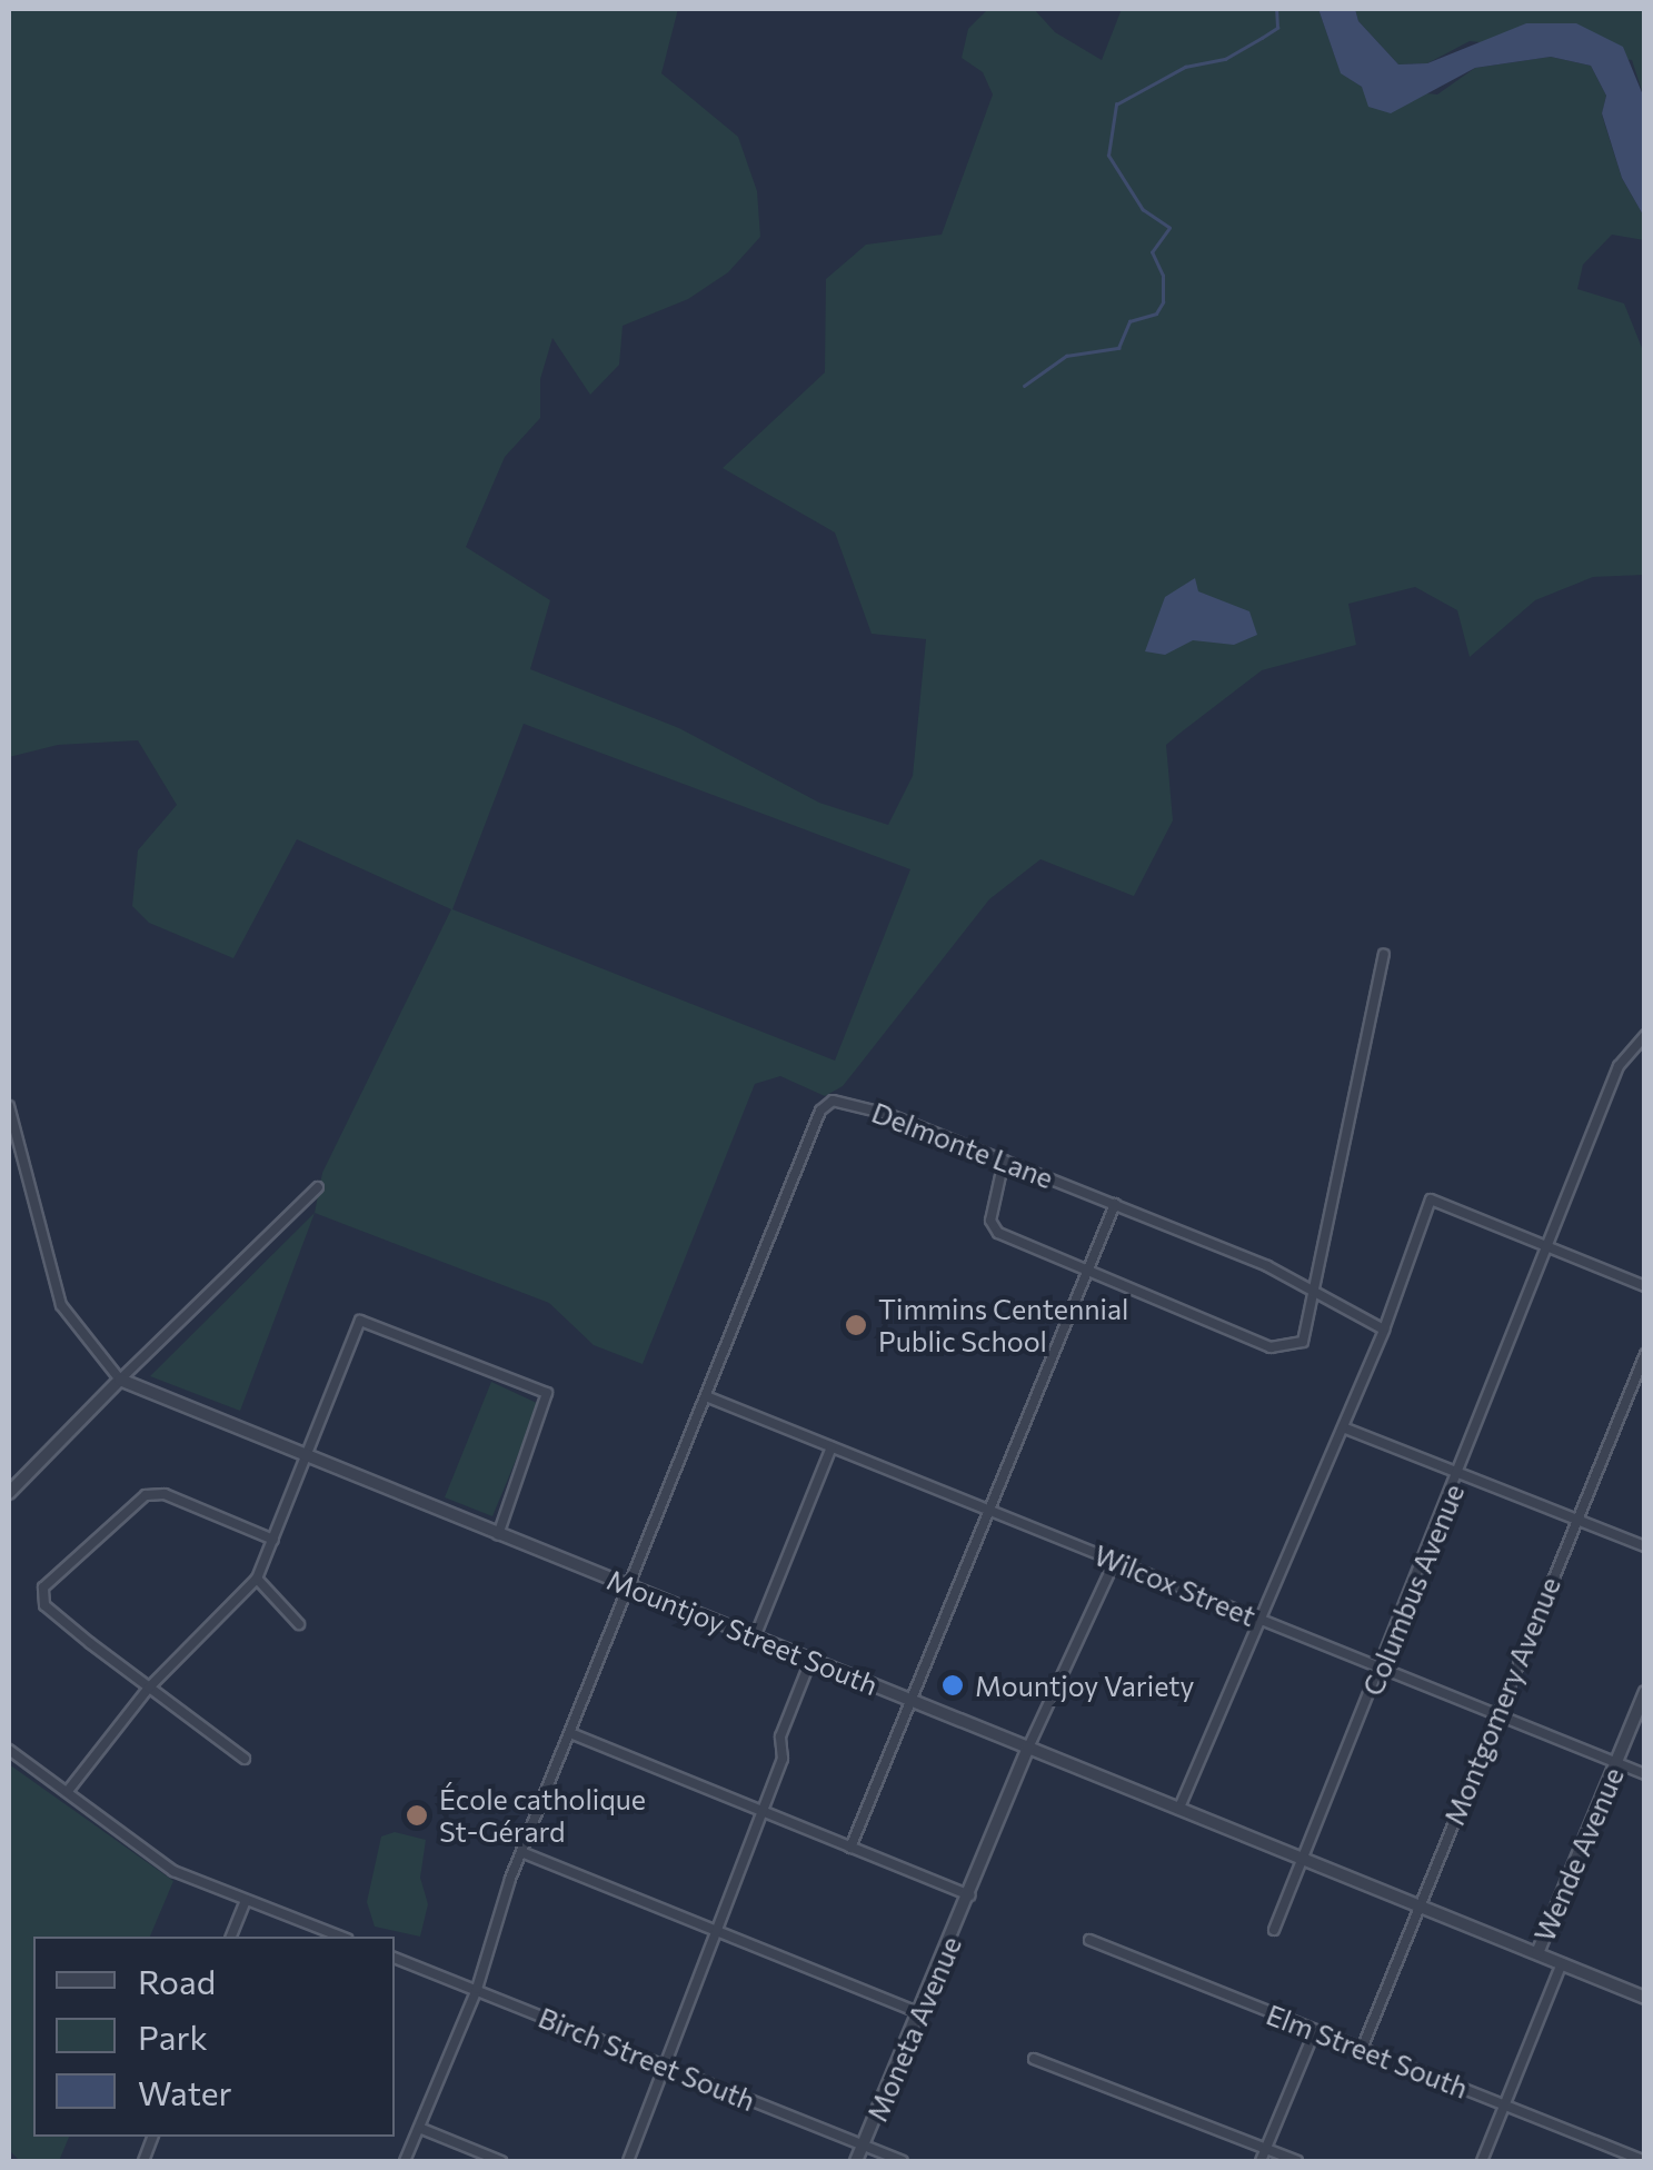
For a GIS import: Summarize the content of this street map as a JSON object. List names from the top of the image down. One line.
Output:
{"streets":{"street":["Delmonte Lane","Wilcox Street","Columbus Avenue","Mountjoy Street South","Montgomery Avenue","Wende Avenue","Moneta Avenue","Elm Street South","Birch Street South"]},"crossings":[["Delmonte Lane","Wilcox Street"],["Wilcox Street","Columbus Avenue"],["Wilcox Street","Montgomery Avenue"],["Wilcox Street","Wende Avenue"],["Columbus Avenue","Mountjoy Street South"],["Mountjoy Street South","Montgomery Avenue"],["Mountjoy Street South","Wende Avenue"],["Mountjoy Street South","Moneta Avenue"],["Montgomery Avenue","Elm Street South"],["Moneta Avenue","Birch Street South"]],"places":["Timmins Centennial Public School","Mountjoy Variety","École catholique St-Gérard"],"legend":["Road","Park","Water"]}
